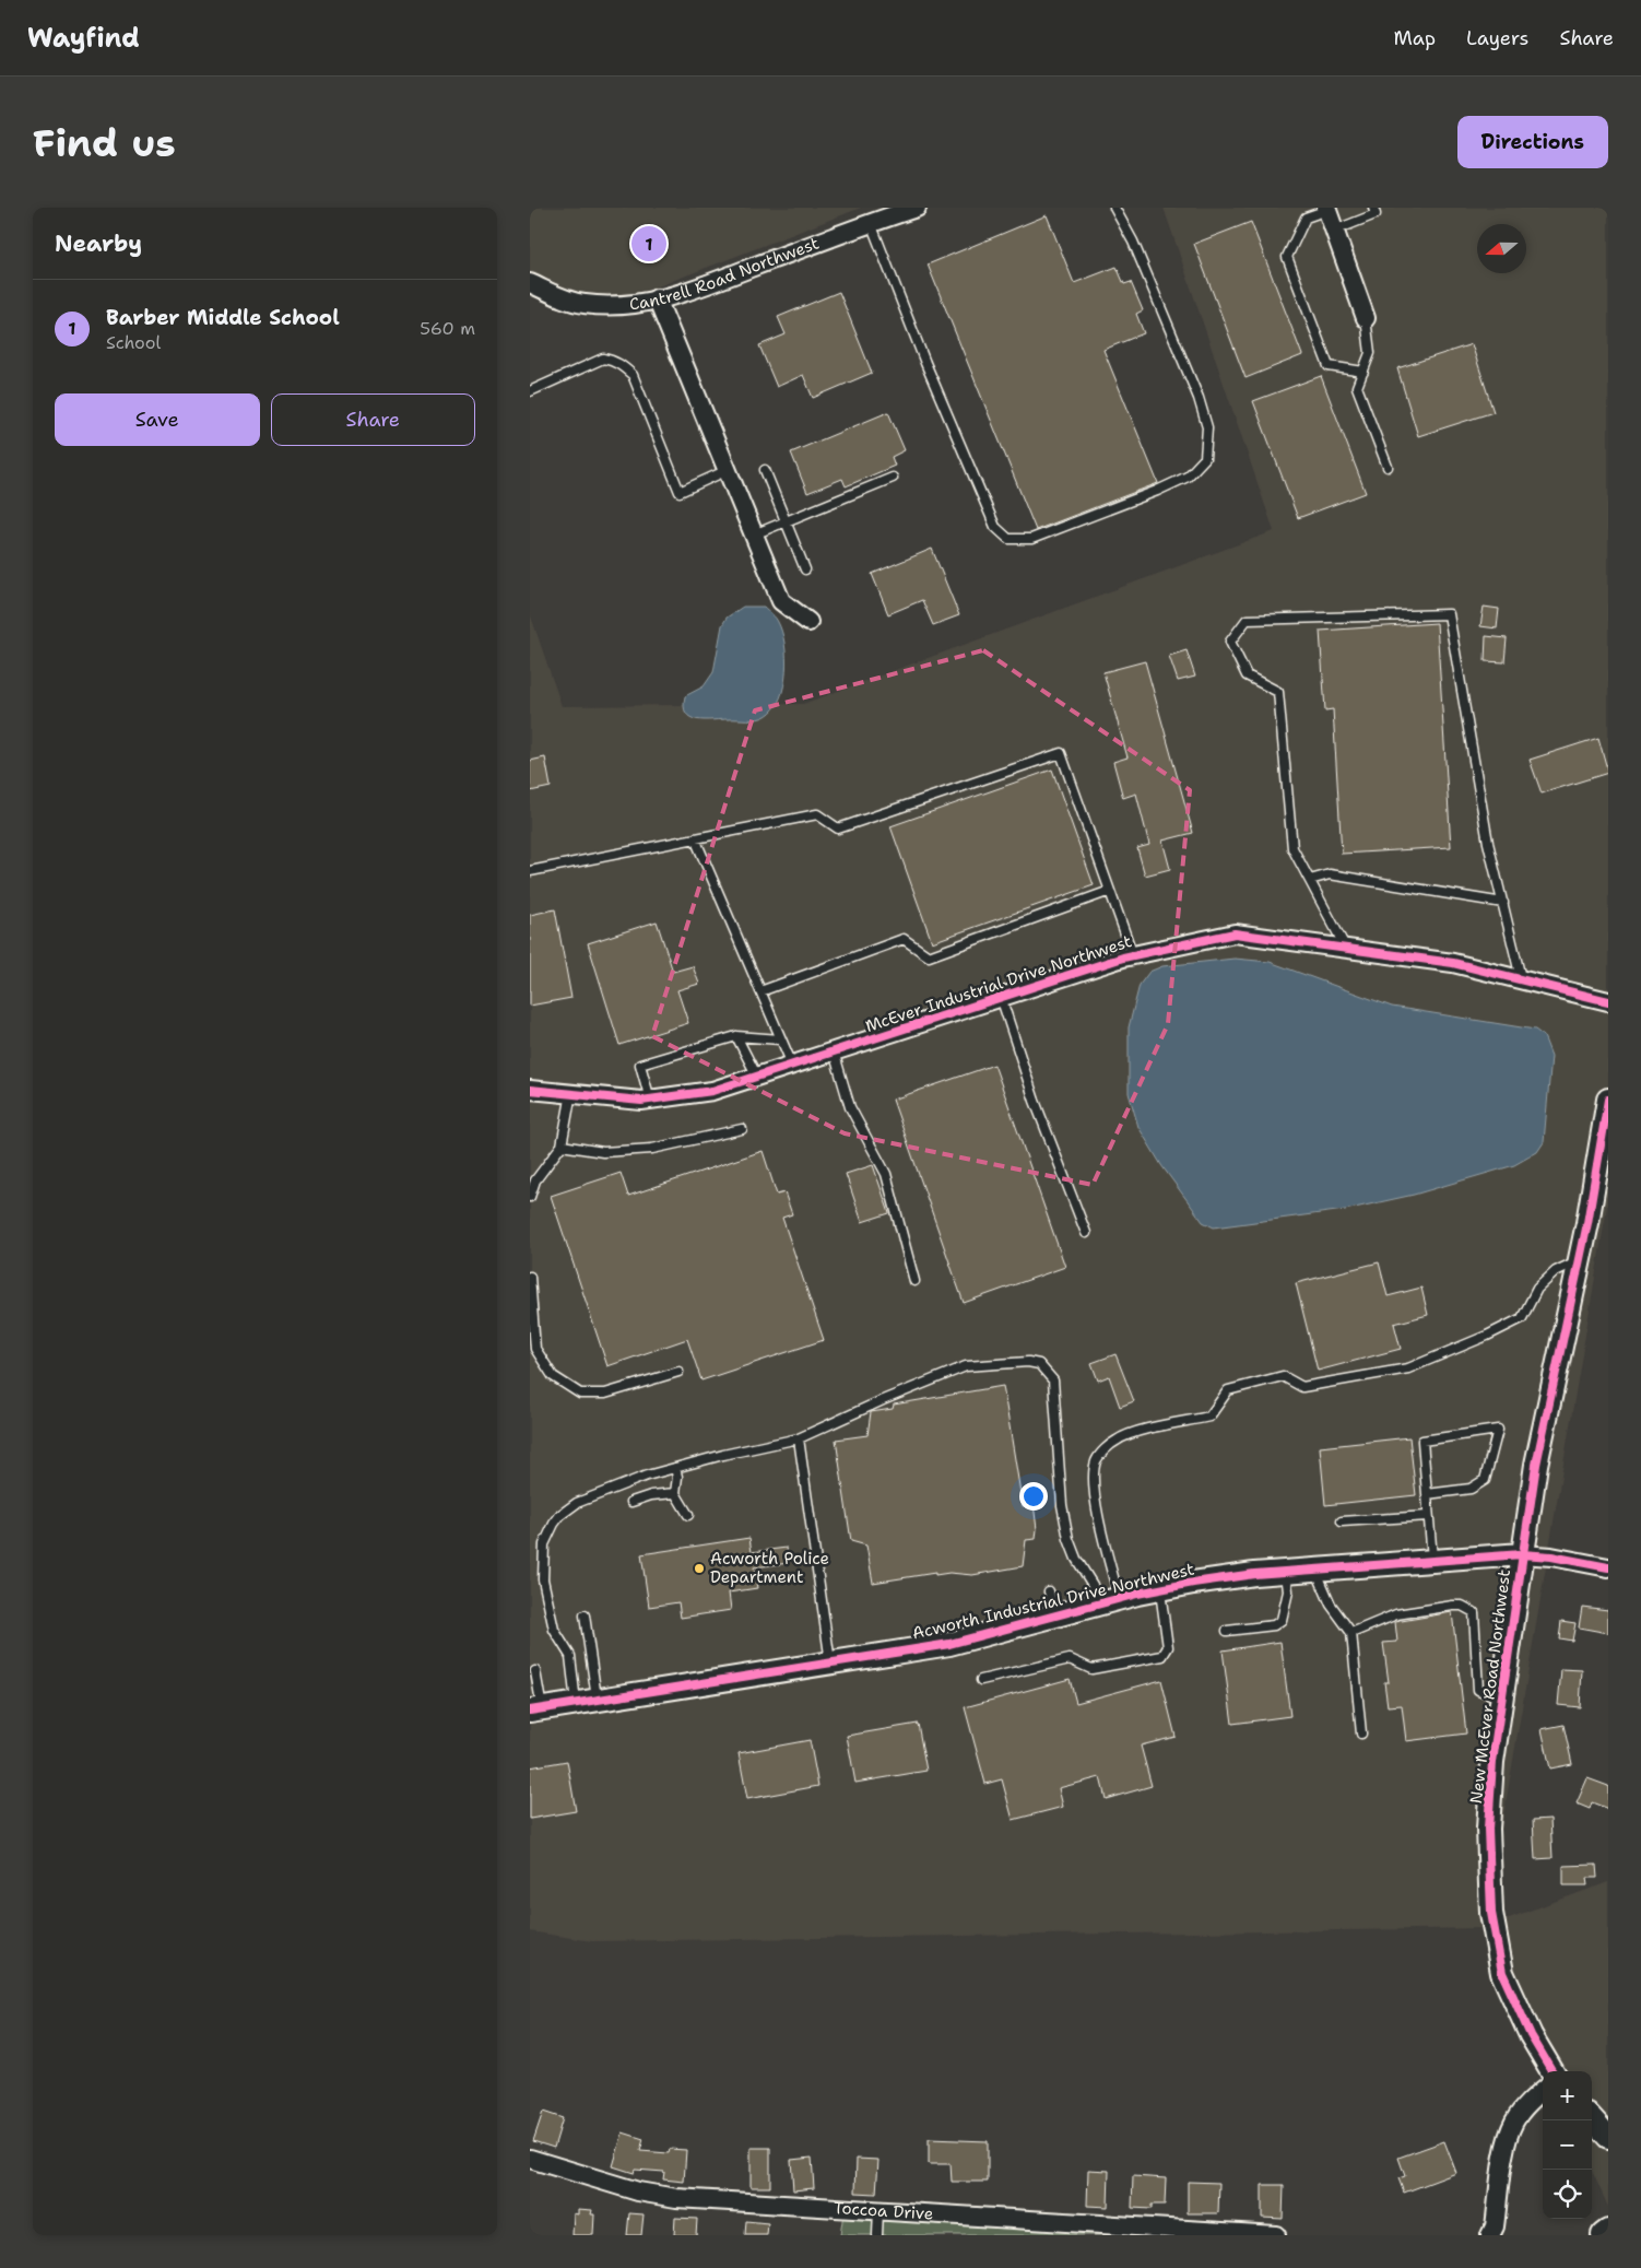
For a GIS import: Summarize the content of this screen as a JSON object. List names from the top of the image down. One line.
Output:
{"streets":{"street":["Cantrell Road Northwest","McEver Industrial Drive Northwest","Acworth Industrial Drive Northwest","New McEver Road Northwest","Toccoa Drive"]},"crossings":[["Acworth Industrial Drive Northwest","New McEver Road Northwest"]],"places":["Acworth Police Department"],"north":"left","page":{"header":"Wayfind","nav":["Map","Layers","Share"],"buttons":["Directions",["Save","Share"]],"title":"Find us","heading":"Nearby","pins":"1","list":[{"mark":"1","name":"Barber Middle School","note":"School","value":"560 m"}],"map_buttons":["+","−"]}}
